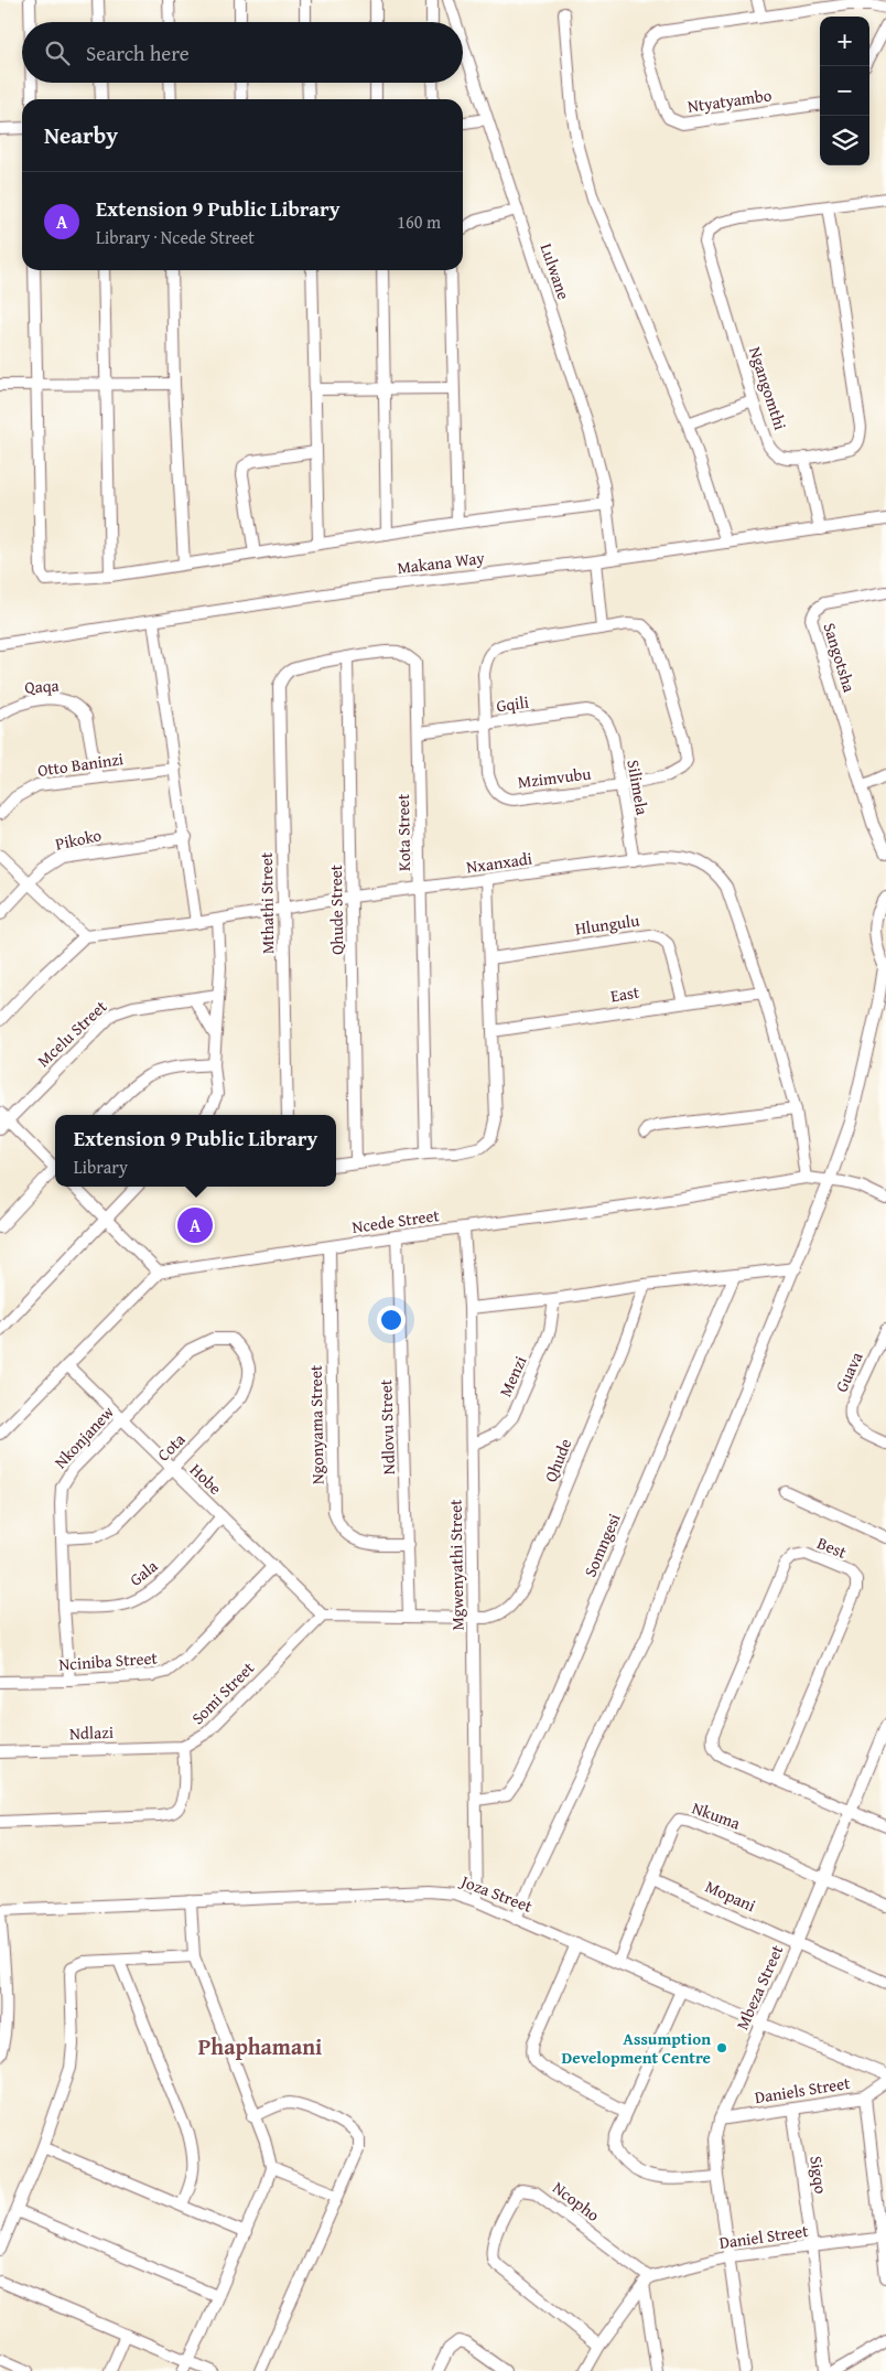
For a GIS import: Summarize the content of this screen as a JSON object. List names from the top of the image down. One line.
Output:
{"streets":{"street":["Ntyatyambo","Lulwane","Ngangomthi","Makana Way","Sangotsha","Qaqa","Gqili","Otto Baninzi","Mzimvubu","Silimela","Kota Street","Pikoko","Nxanxadi","Mthathi Street","Qhude Street","Hlungulu","East","Mcelu Street","Ncede Street","Guava","Menzi","Ngonyama Street","Ndlovu Street","Nkonjanew","Cota","Qhude","Hobe","Somngesi","Best","Mgwenyathi Street","Gala","Nciniba Street","Somi Street","Ndlazi","Nkuma","Joza Street","Mopani","Mbeza Street","Daniels Street","Sigqo","Ncopho","Daniel Street"]},"crossings":[["Lulwane","Makana Way"],["Qaqa","Otto Baninzi"],["Gqili","Mzimvubu"],["Gqili","Silimela"],["Gqili","Kota Street"],["Mzimvubu","Silimela"],["Silimela","Nxanxadi"],["Kota Street","Nxanxadi"],["Kota Street","Mthathi Street"],["Kota Street","Qhude Street"],["Nxanxadi","Mthathi Street"],["Nxanxadi","Qhude Street"],["Nxanxadi","East"],["Nxanxadi","Ncede Street"],["Hlungulu","East"],["Ncede Street","Ngonyama Street"],["Ncede Street","Ndlovu Street"],["Ncede Street","Mgwenyathi Street"],["Menzi","Mgwenyathi Street"],["Ngonyama Street","Ndlovu Street"],["Nkonjanew","Cota"],["Nkonjanew","Hobe"],["Nkonjanew","Gala"],["Nkonjanew","Nciniba Street"],["Cota","Hobe"],["Qhude","Mgwenyathi Street"],["Hobe","Gala"],["Hobe","Nciniba Street"],["Hobe","Somi Street"],["Somngesi","Mgwenyathi Street"],["Best","Mbeza Street"],["Mgwenyathi Street","Joza Street"],["Somi Street","Ndlazi"],["Nkuma","Joza Street"],["Nkuma","Mopani"],["Nkuma","Mbeza Street"],["Joza Street","Mbeza Street"],["Mopani","Mbeza Street"],["Mbeza Street","Daniels Street"],["Mbeza Street","Daniel Street"],["Daniels Street","Sigqo"],["Sigqo","Daniel Street"],["Ncopho","Daniel Street"]],"districts":["Phaphamani"],"places":["Assumption Development Centre"],"page":{"map_buttons":["+","−"],"search":"Search here","heading":"Nearby","list":[{"mark":"A","name":"Extension 9 Public Library","note":"Library · Ncede Street","value":"160 m"}],"popup":["Extension 9 Public Library","Library"],"pins":"A"}}
